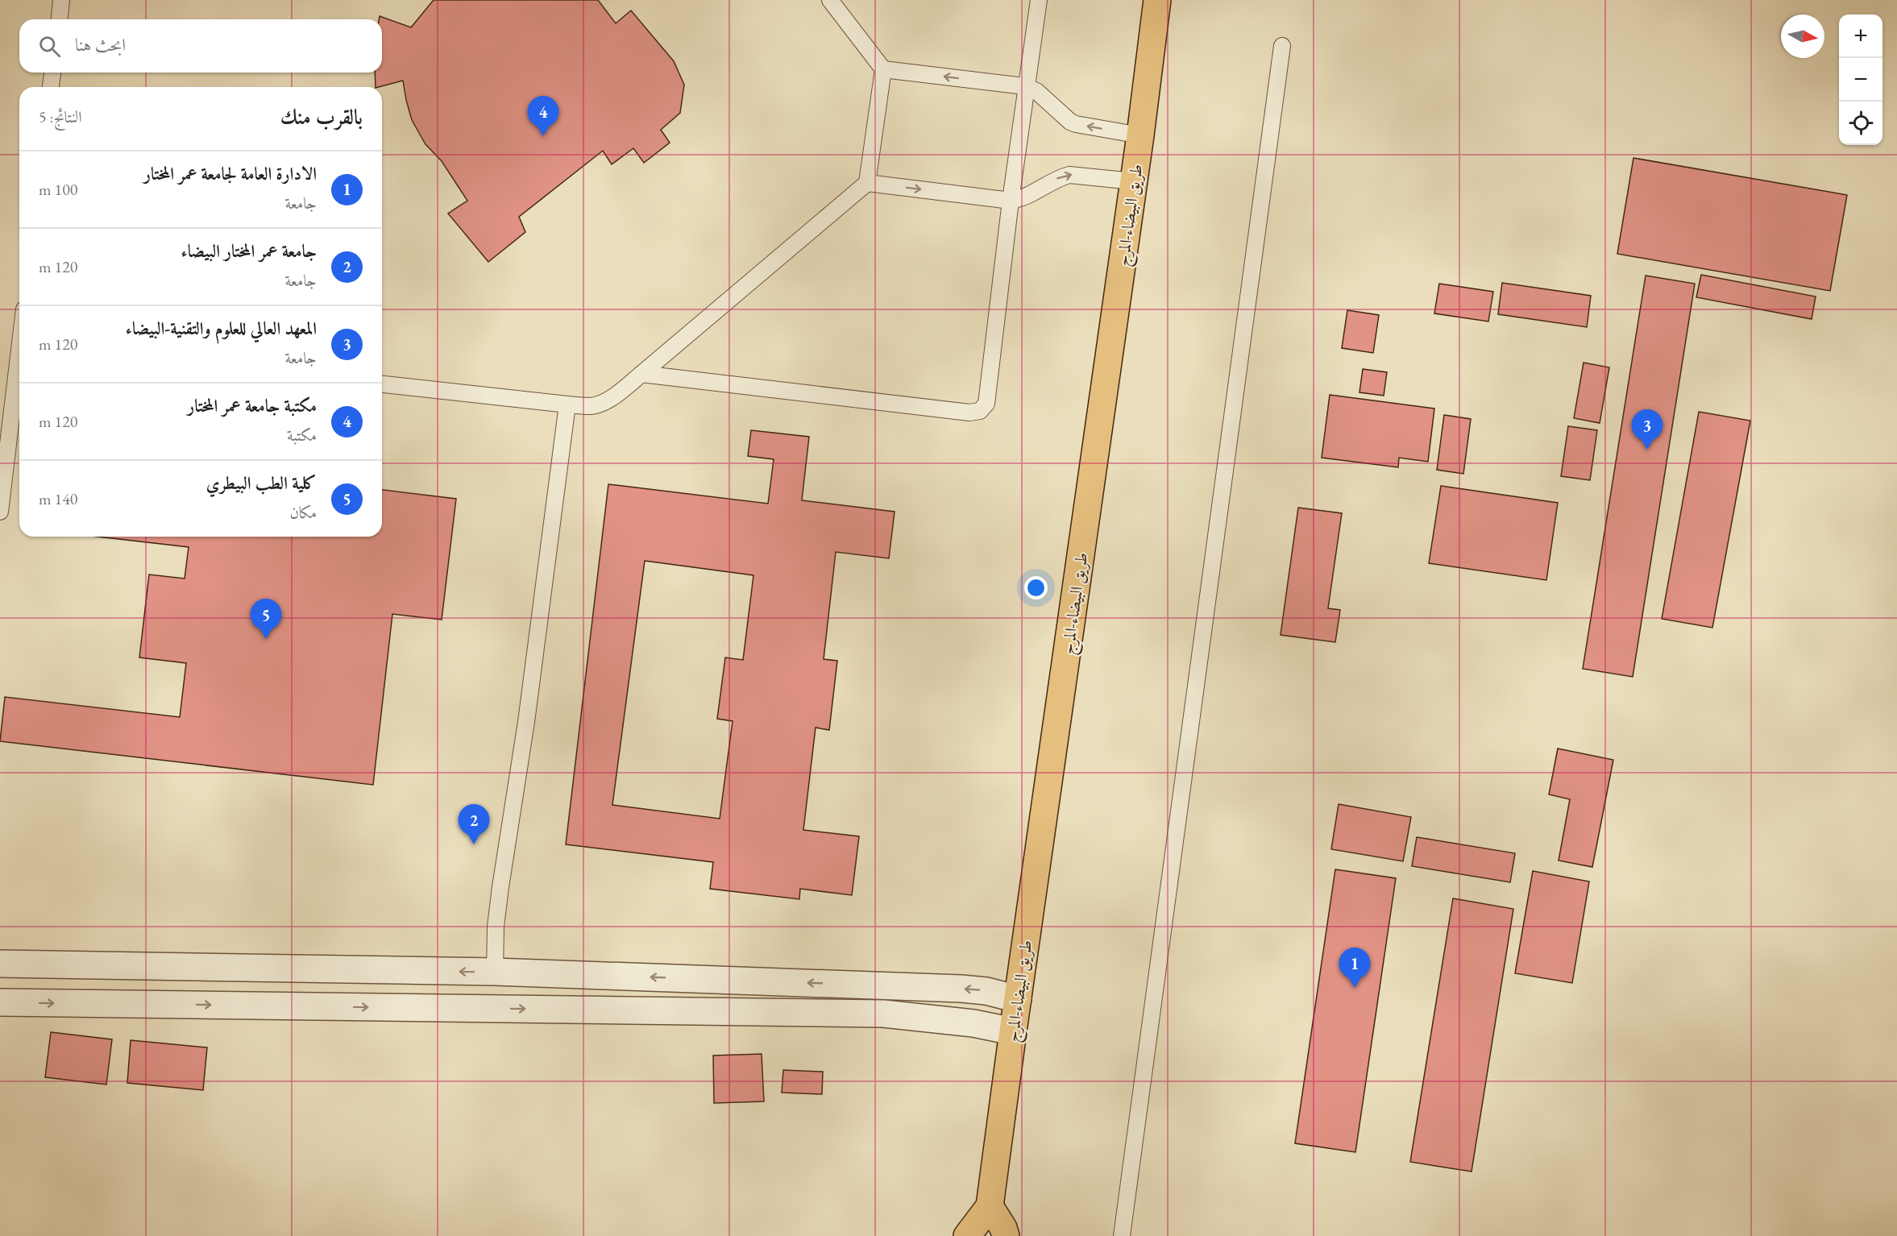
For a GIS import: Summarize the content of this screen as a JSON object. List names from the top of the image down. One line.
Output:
{"streets":{"highway":["طريق البيضاء-المرج"]},"north":"right","page":{"map_buttons":["+","−"],"search":"ابحث هنا","heading":["بالقرب منك","النتائج: 5"],"pins":["4","3","5","2","1"],"list":[{"mark":"1","name":"الادارة العامة لجامعة عمر المختار","note":"جامعة","value":"100 m"},{"mark":"2","name":"جامعة عمر المختار البيضاء","note":"جامعة","value":"120 m"},{"mark":"3","name":"المعهد العالي للعلوم والتقنية-البيضاء","note":"جامعة","value":"120 m"},{"mark":"4","name":"مكتبة جامعة عمر المختار","note":"مكتبة","value":"120 m"},{"mark":"5","name":"كلية الطب البيطري","note":"مكان","value":"140 m"}]}}
